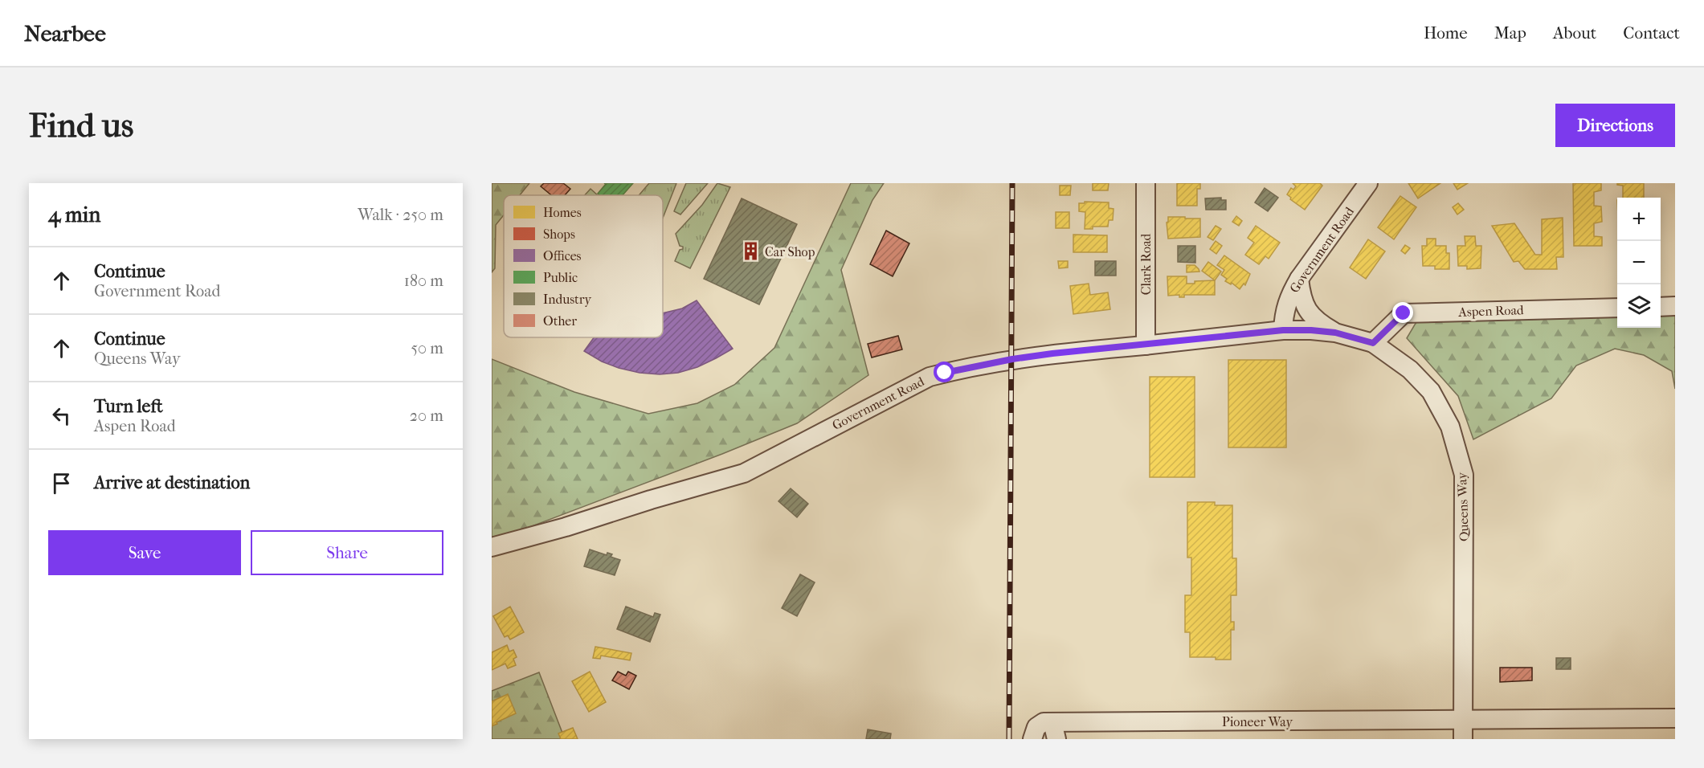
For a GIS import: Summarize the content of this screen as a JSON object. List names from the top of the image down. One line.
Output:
{"streets":{"street":["Government Road","Clark Road","Aspen Road","Queens Way","Pioneer Way"]},"crossings":[["Government Road","Clark Road"],["Government Road","Queens Way"],["Aspen Road","Queens Way"],["Queens Way","Pioneer Way"]],"places":{"building":["Car Shop"]},"legend":["Homes","Shops","Offices","Public","Industry","Other"],"page":{"header":"Nearbee","nav":["Home","Map","About","Contact"],"buttons":["Directions",["Save","Share"]],"title":"Find us","heading":["4 min","Walk · 250 m"],"map_buttons":["+","−"],"list":[["Continue","Government Road","180 m"],["Continue","Queens Way","50 m"],["Turn left","Aspen Road","20 m"],"Arrive at destination"]}}
